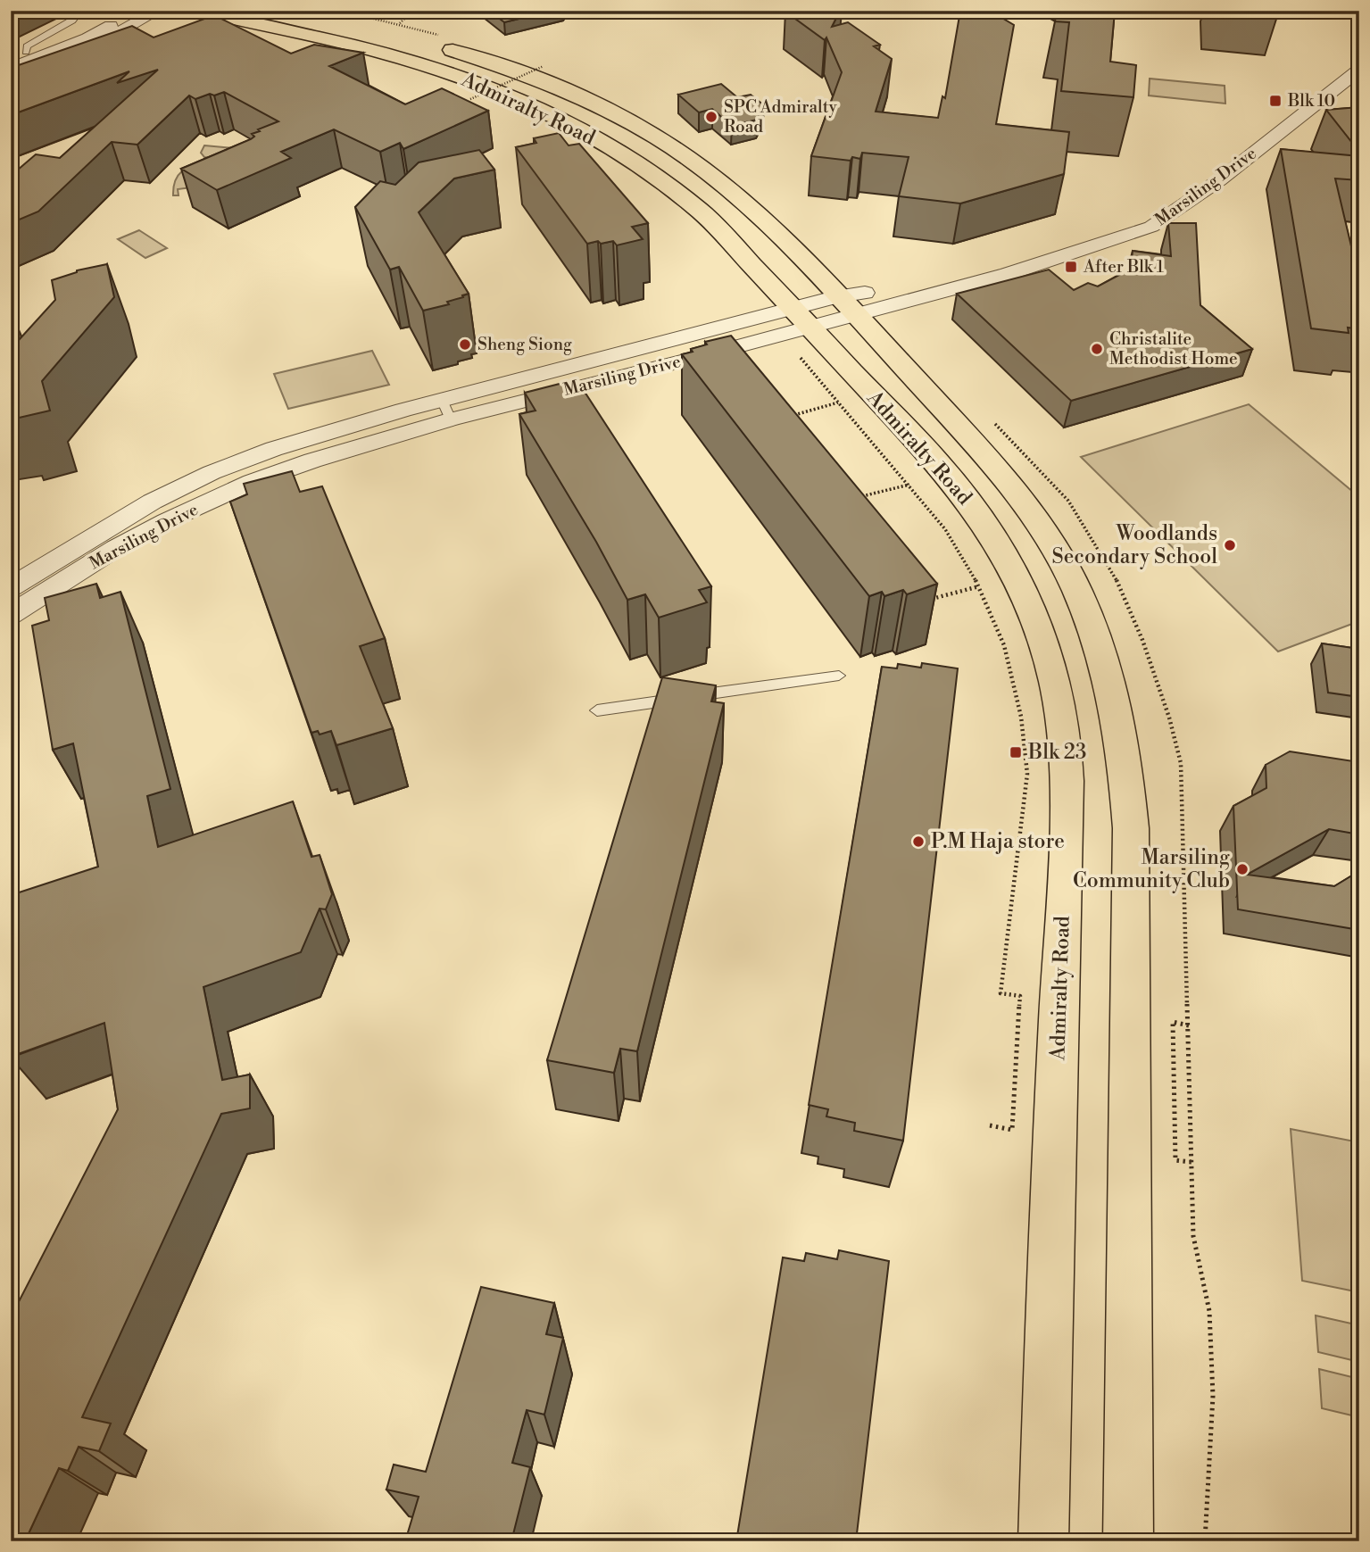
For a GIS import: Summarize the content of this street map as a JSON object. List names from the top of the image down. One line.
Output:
{"streets":{"main road":["Admiralty Road"],"street":["Marsiling Drive"]},"crossings":[["Admiralty Road","Marsiling Drive"]],"places":{"transit":["Blk 10","After Blk 1","Blk 23"],"other":["SPC Admiralty Road","Sheng Siong","Christalite Methodist Home","Woodlands Secondary School","P.M Haja store","Marsiling Community Club"]}}
